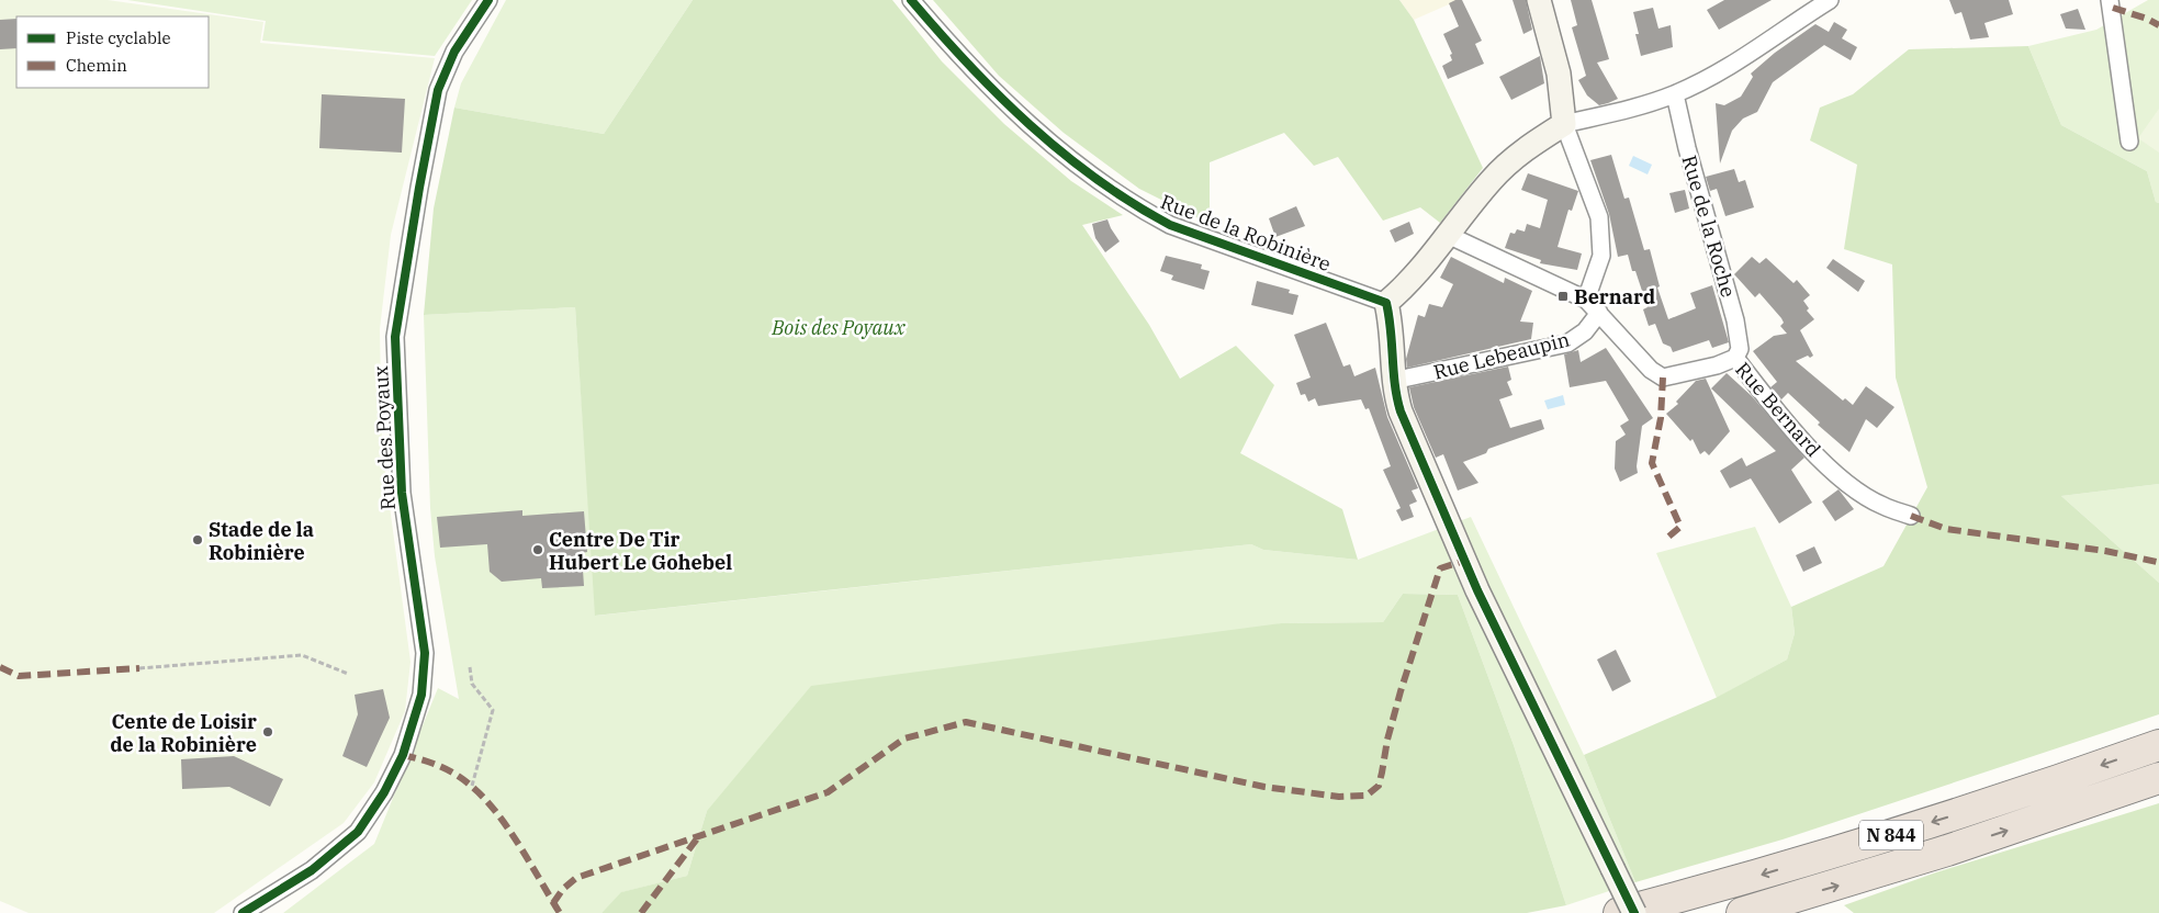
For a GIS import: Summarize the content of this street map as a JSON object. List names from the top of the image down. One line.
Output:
{"streets":{"highway":["N 844"],"street":["Rue de la Roche","Rue de la Robinière","Rue Lebeaupin","Rue Bernard","Rue des Poyaux"]},"crossings":[["Rue de la Roche","Rue Bernard"],["Rue Lebeaupin","Rue Bernard"]],"parks":["Bois des Poyaux"],"places":{"transit":["Bernard"],"other":["Stade de la Robinière","Centre De Tir Hubert Le Gohebel","Cente de Loisir de la Robinière"]},"legend":["Piste cyclable","Chemin"]}
